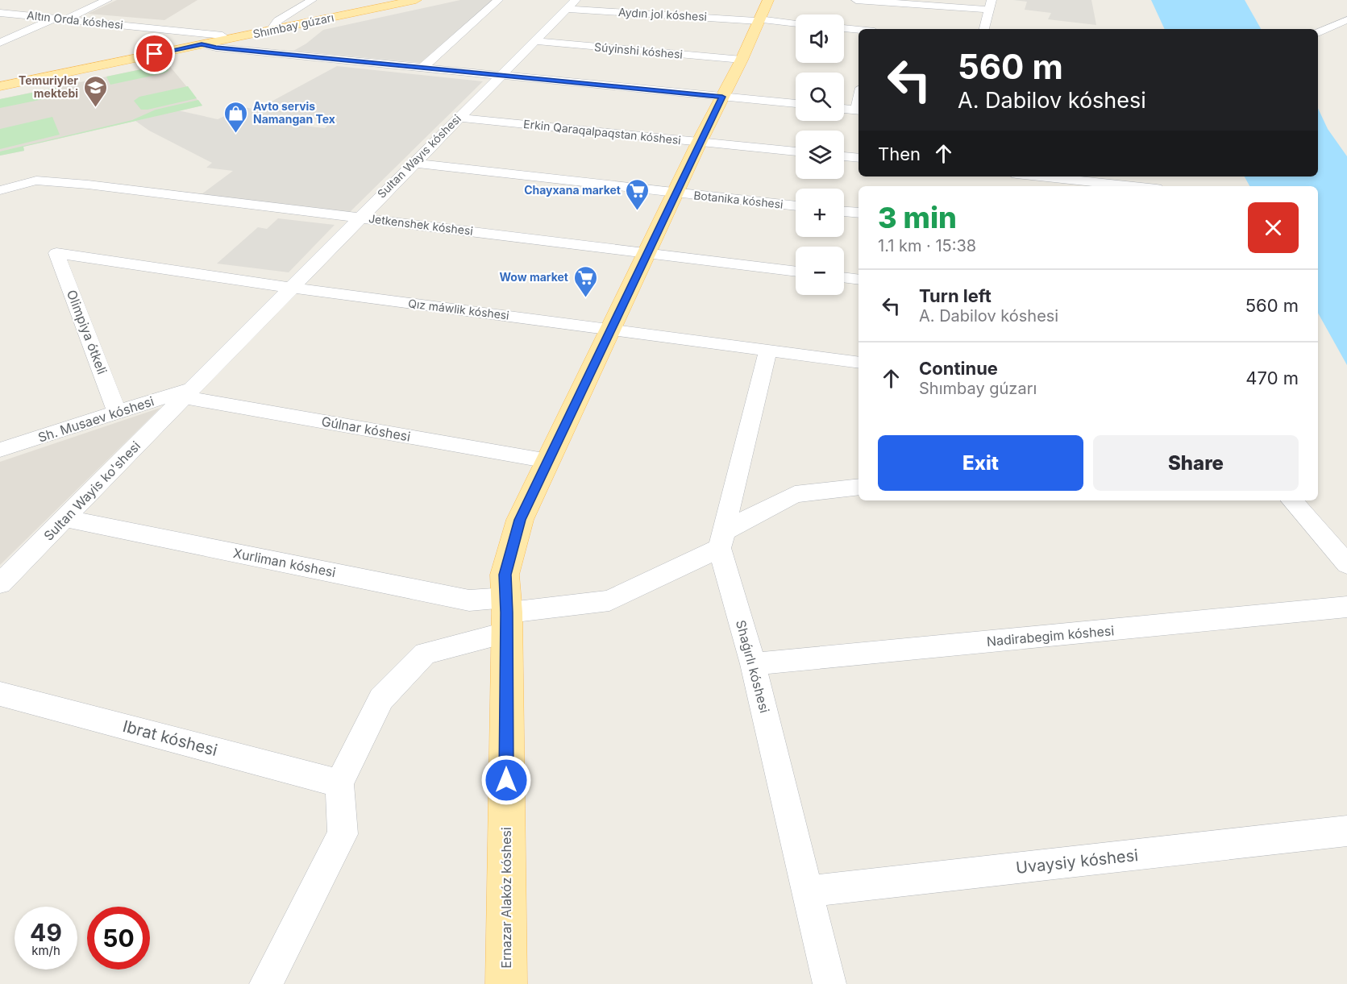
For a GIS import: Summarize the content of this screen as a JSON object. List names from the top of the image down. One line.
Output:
{"streets":{"main road":["Shımbay gúzarı","Ernazar Alakóz kóshesi"],"street":["Aydın jol kóshesi","Altın Orda kóshesi","Súyinshi kóshesi","Erkin Qaraqalpaqstan kóshesi","Sultan Wayıs kóshesi","Botanika kóshesi","Jetkenshek kóshesi","Qız máwlik kóshesi","Olimpiya ótkeli","Sh. Musaev kóshesi","Gúlnar kóshesi","Sultan Wayis ko'shesi","Xurliman kóshesi","Nadirabegim kóshesi","Shaǵırlı kóshesi","Ibrat kóshesi","Uvaysiy kóshesi"]},"crossings":[["Aydın jol kóshesi","Sultan Wayıs kóshesi"],["Aydın jol kóshesi","Ernazar Alakóz kóshesi"],["Altın Orda kóshesi","Shımbay gúzarı"],["Súyinshi kóshesi","Sultan Wayıs kóshesi"],["Súyinshi kóshesi","Ernazar Alakóz kóshesi"],["Erkin Qaraqalpaqstan kóshesi","Sultan Wayıs kóshesi"],["Erkin Qaraqalpaqstan kóshesi","Ernazar Alakóz kóshesi"],["Sultan Wayıs kóshesi","Botanika kóshesi"],["Sultan Wayıs kóshesi","Jetkenshek kóshesi"],["Sultan Wayıs kóshesi","Qız máwlik kóshesi"],["Sultan Wayıs kóshesi","Sh. Musaev kóshesi"],["Sultan Wayıs kóshesi","Gúlnar kóshesi"],["Sultan Wayıs kóshesi","Sultan Wayis ko'shesi"],["Botanika kóshesi","Ernazar Alakóz kóshesi"],["Jetkenshek kóshesi","Ernazar Alakóz kóshesi"],["Qız máwlik kóshesi","Olimpiya ótkeli"],["Qız máwlik kóshesi","Shaǵırlı kóshesi"],["Qız máwlik kóshesi","Ernazar Alakóz kóshesi"],["Olimpiya ótkeli","Sh. Musaev kóshesi"],["Sh. Musaev kóshesi","Gúlnar kóshesi"],["Sh. Musaev kóshesi","Sultan Wayis ko'shesi"],["Gúlnar kóshesi","Sultan Wayis ko'shesi"],["Gúlnar kóshesi","Ernazar Alakóz kóshesi"],["Sultan Wayis ko'shesi","Xurliman kóshesi"],["Xurliman kóshesi","Ernazar Alakóz kóshesi"],["Nadirabegim kóshesi","Shaǵırlı kóshesi"],["Shaǵırlı kóshesi","Uvaysiy kóshesi"]],"places":{"school or university":["Temuriyler mektebi"],"shop":["Avto servis Namangan Tex"],"supermarket":["Chayxana market","Wow market"]},"page":{"map_buttons":["+","−"],"turn":["560 m","A. Dabilov kóshesi"],"then":"Then","heading":["3 min","1.1 km · 15:38"],"list":[{"name":"Turn left","note":"A. Dabilov kóshesi","value":"560 m"},{"name":"Continue","note":"Shımbay gúzarı","value":"470 m"}],"buttons":["Exit","Share"],"speed":"49 km/h","limit":"50"}}
